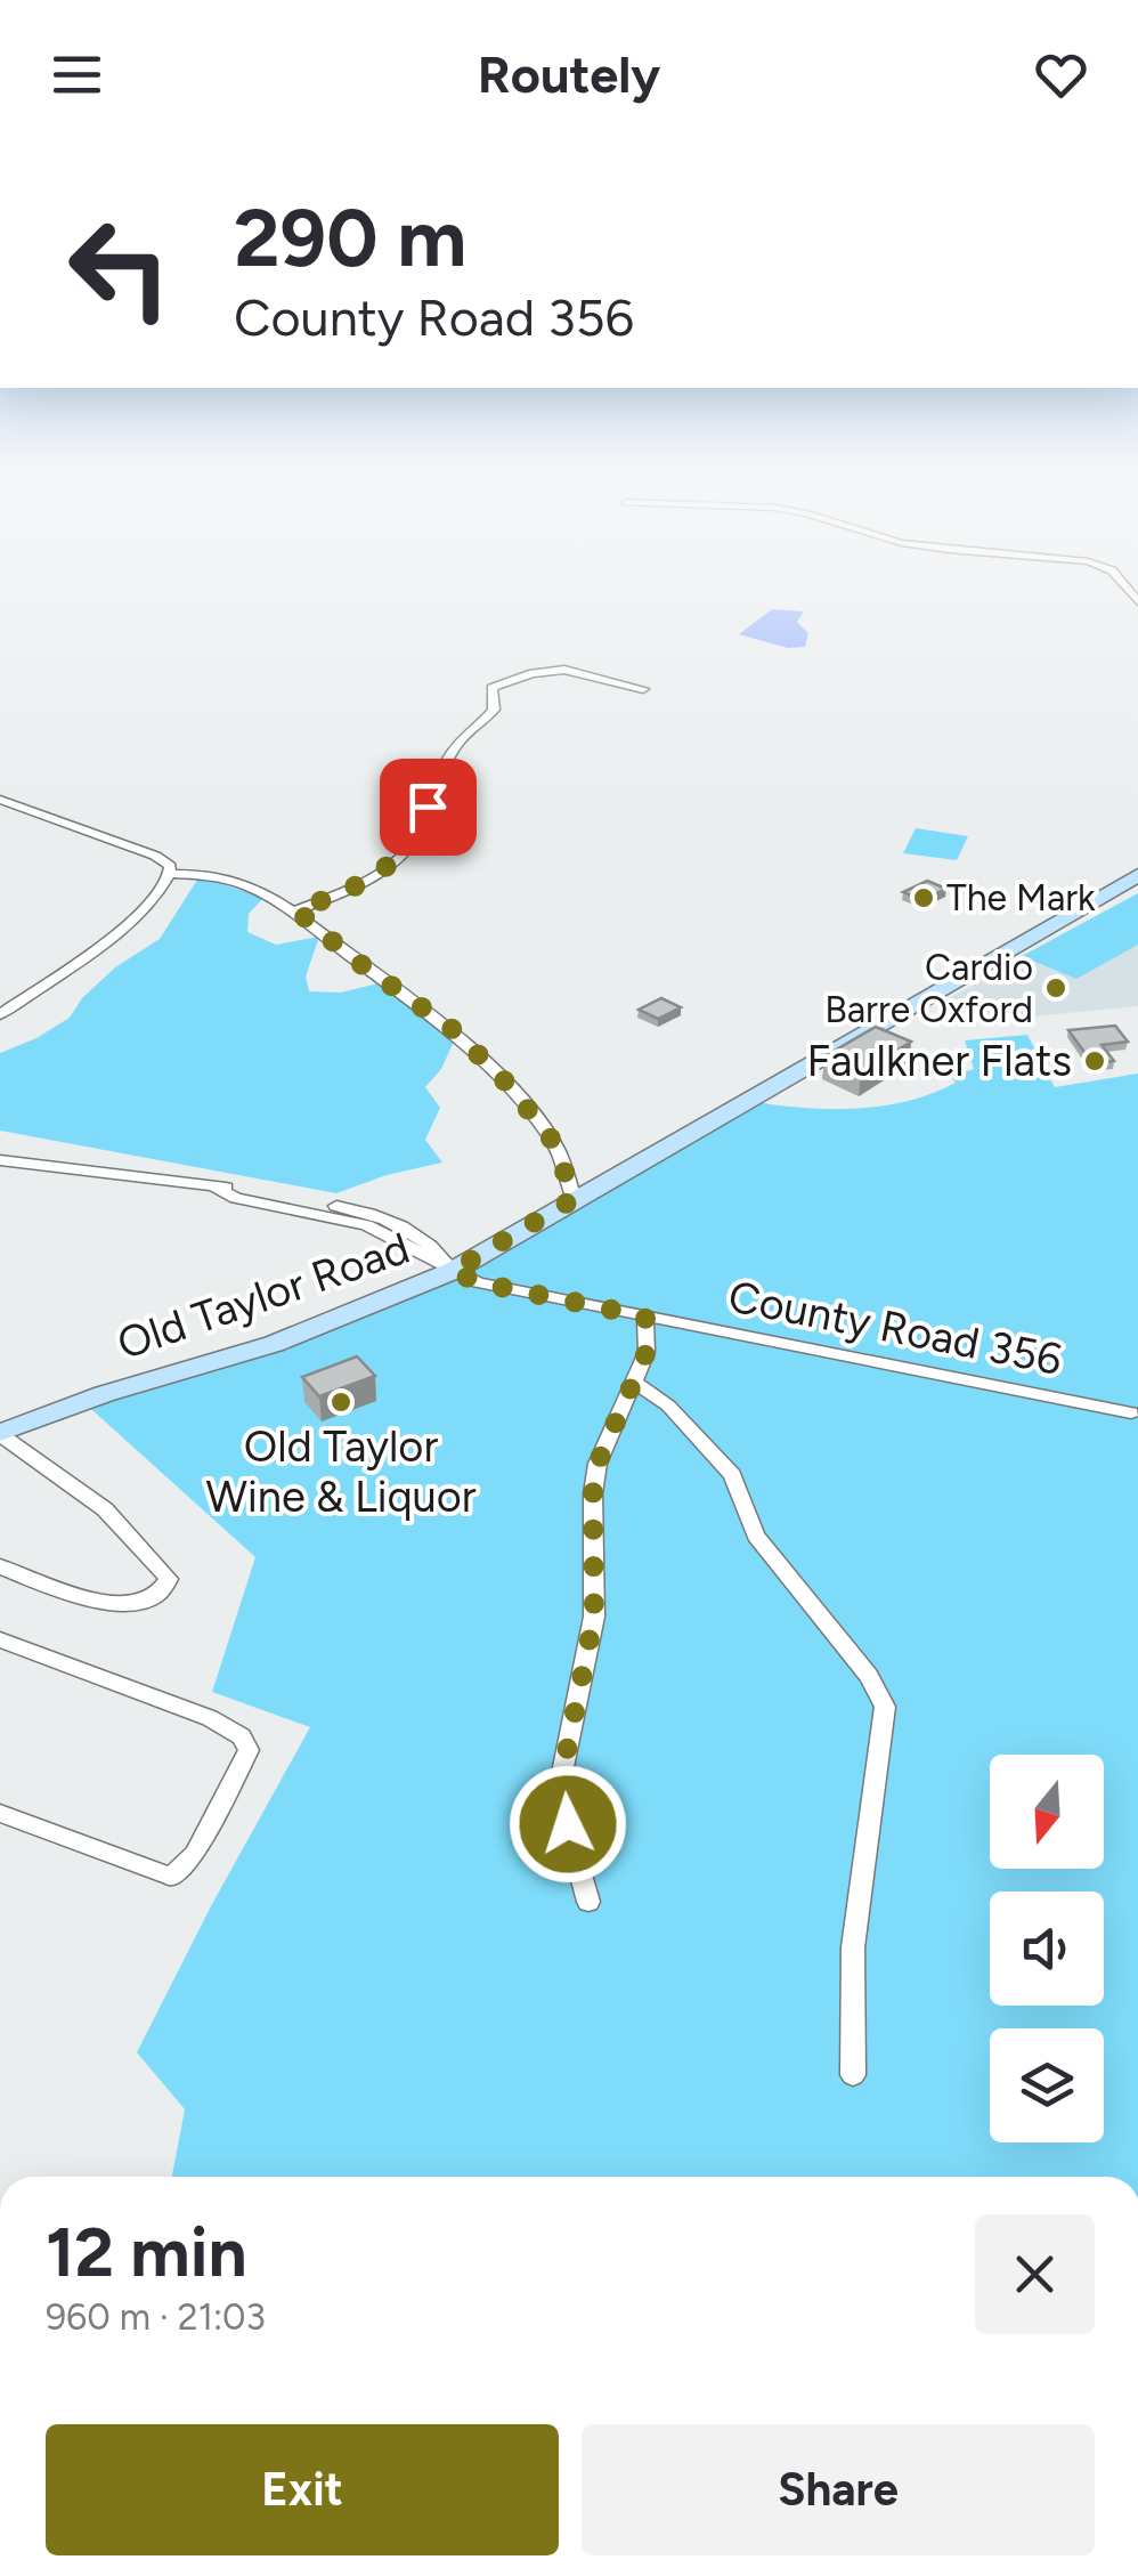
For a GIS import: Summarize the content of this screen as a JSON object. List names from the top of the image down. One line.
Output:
{"streets":{"street":["Old Taylor Road","County Road 356"]},"crossings":[["Old Taylor Road","County Road 356"]],"places":["The Mark","Cardio Barre Oxford","Faulkner Flats","Old Taylor Wine & Liquor"],"north":"bottom","page":{"header":"Routely","turn":["290 m","County Road 356"],"heading":["12 min","960 m · 21:03"],"buttons":["Exit","Share"]}}
